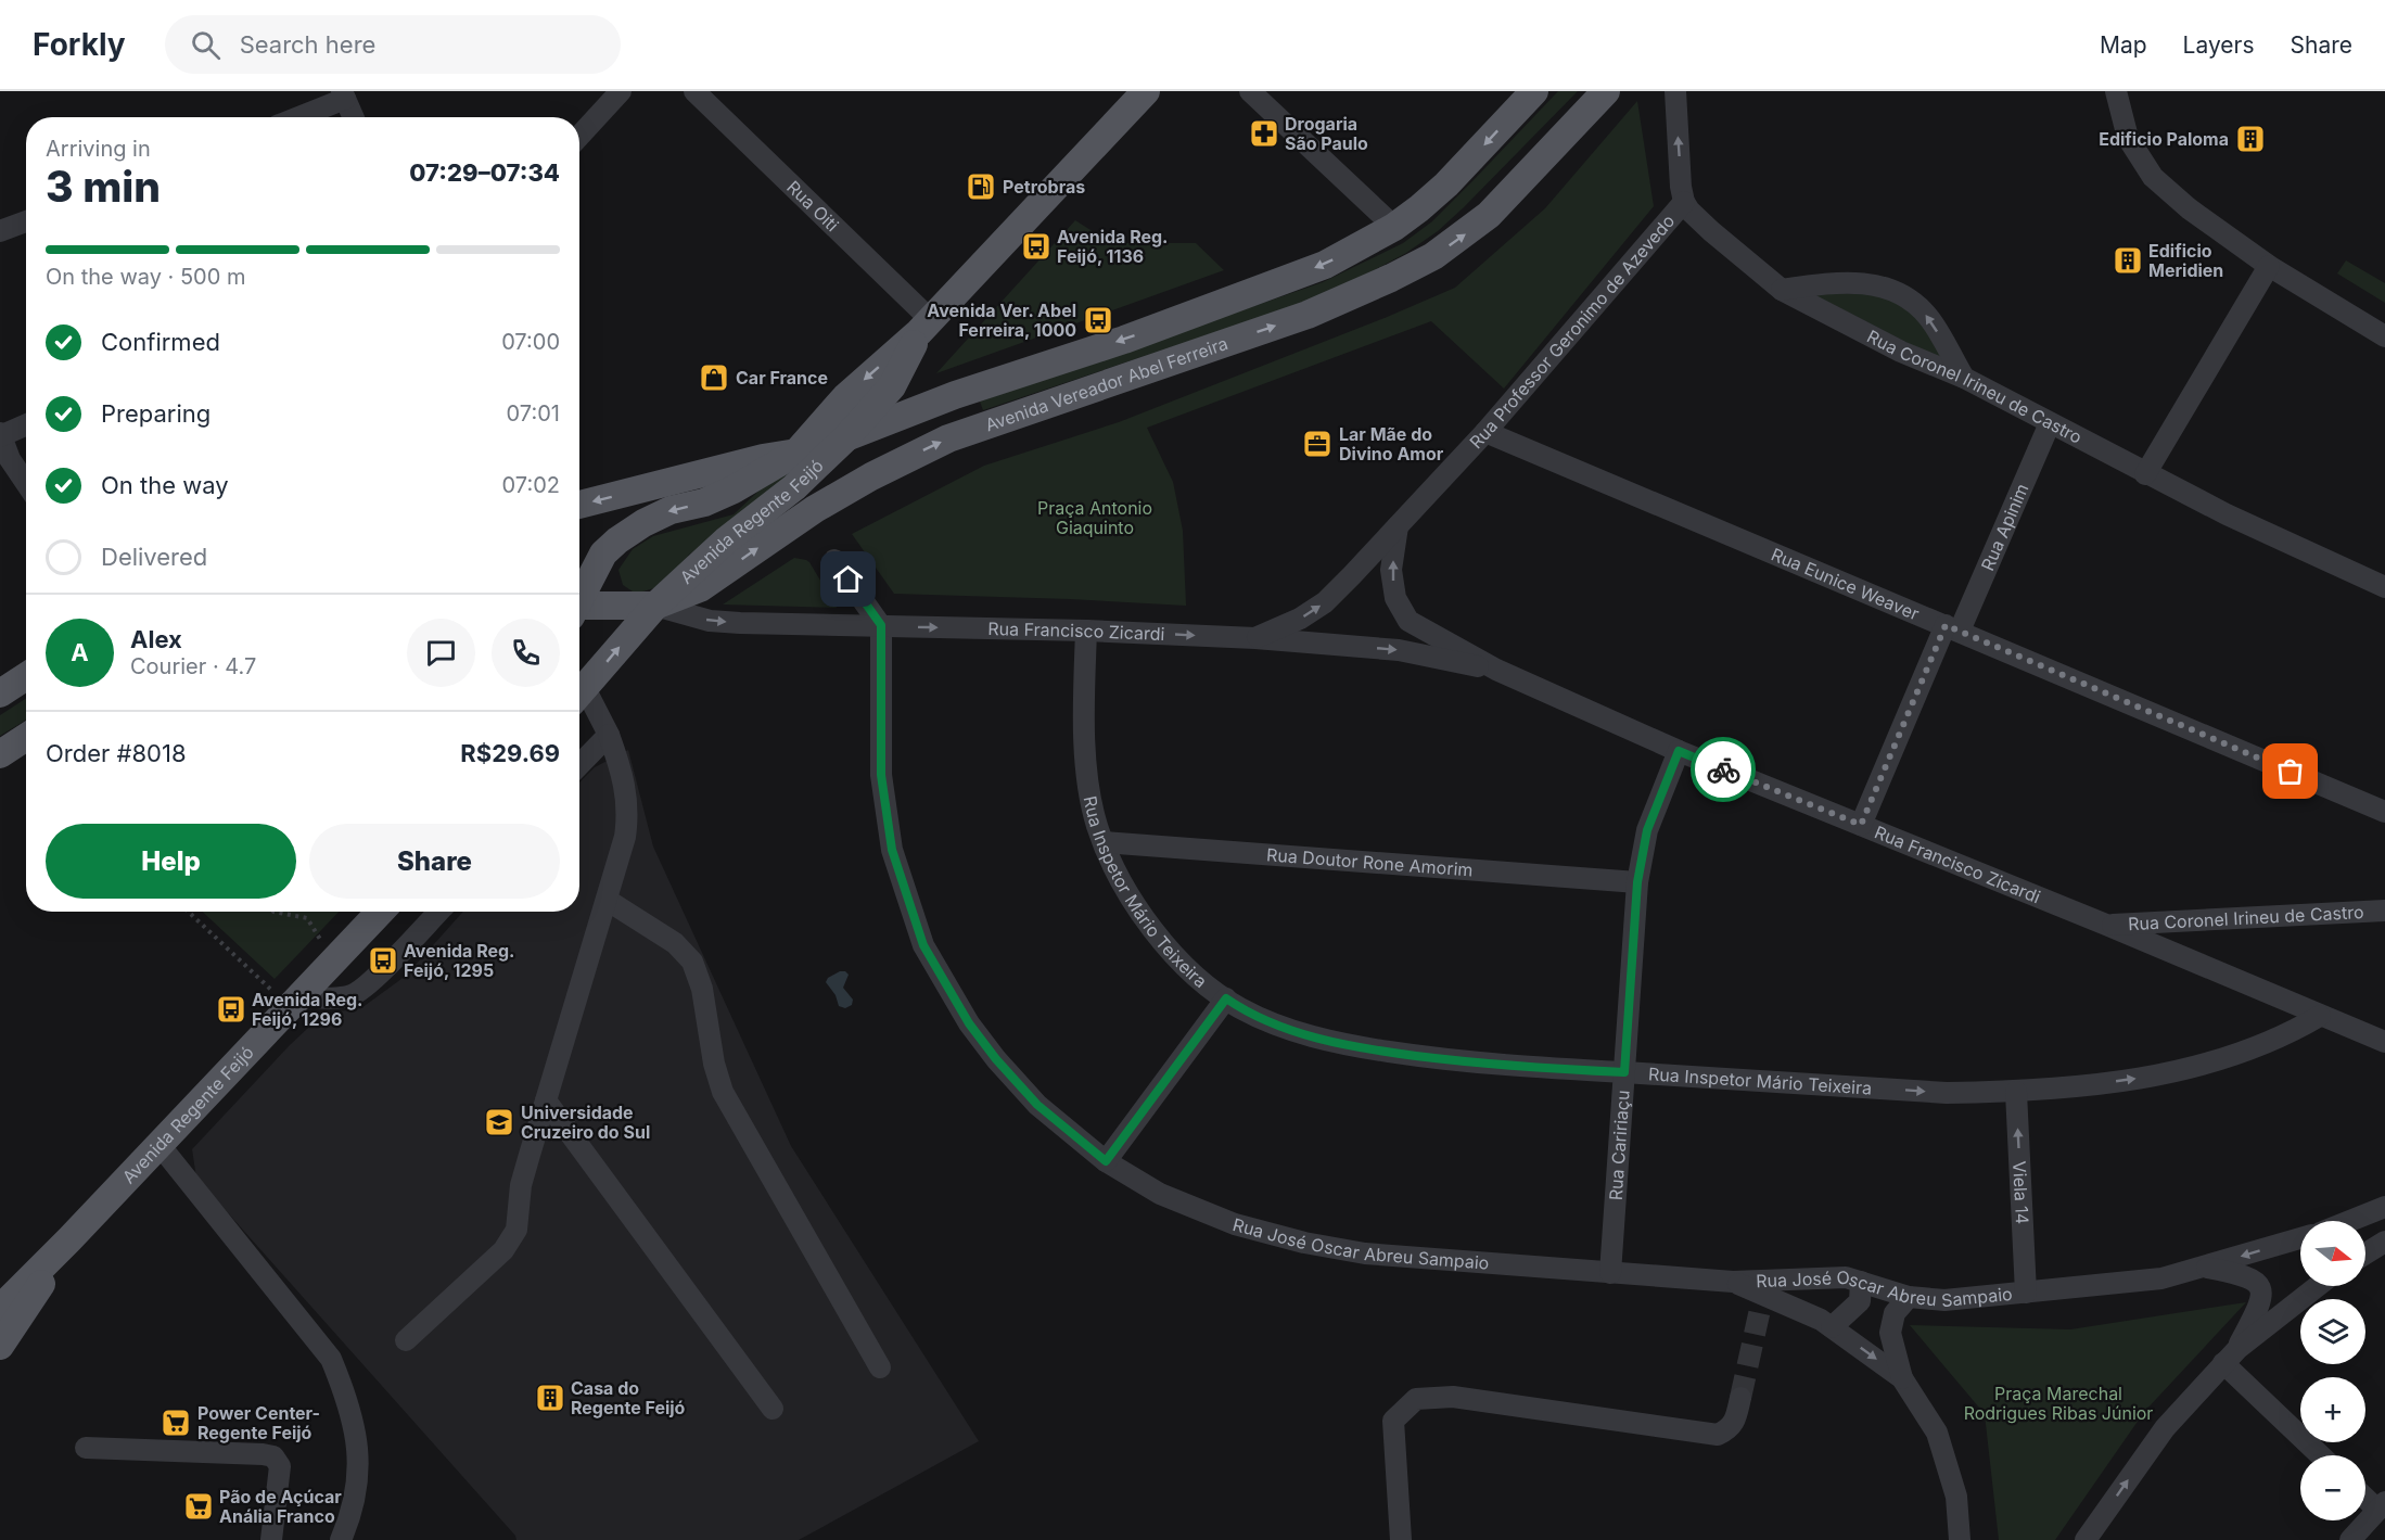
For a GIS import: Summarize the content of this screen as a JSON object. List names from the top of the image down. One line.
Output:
{"streets":{"main road":["Avenida Vereador Abel Ferreira","Avenida Regente Feijó"],"street":["Rua Oiti","Rua Professor Geronimo de Azevedo","Rua Coronel Irineu de Castro","Rua Apinim","Rua Eunice Weaver","Rua Francisco Zicardi","Rua Doutor Rone Amorim","Rua Inspetor Mário Teixeira","Rua Caririaçu","Viela 14","Rua José Oscar Abreu Sampaio"]},"crossings":[["Rua Oiti","Avenida Regente Feijó"],["Rua Professor Geronimo de Azevedo","Rua Coronel Irineu de Castro"],["Rua Professor Geronimo de Azevedo","Rua Eunice Weaver"],["Rua Professor Geronimo de Azevedo","Rua Francisco Zicardi"],["Avenida Vereador Abel Ferreira","Avenida Regente Feijó"],["Avenida Vereador Abel Ferreira","Rua Francisco Zicardi"],["Rua Coronel Irineu de Castro","Rua Apinim"],["Rua Coronel Irineu de Castro","Rua Francisco Zicardi"],["Avenida Regente Feijó","Rua Francisco Zicardi"],["Rua Apinim","Rua Eunice Weaver"],["Rua Apinim","Rua Francisco Zicardi"],["Rua Francisco Zicardi","Rua Inspetor Mário Teixeira"],["Rua Francisco Zicardi","Rua Caririaçu"],["Rua Francisco Zicardi","Rua José Oscar Abreu Sampaio"],["Rua Doutor Rone Amorim","Rua Inspetor Mário Teixeira"],["Rua Doutor Rone Amorim","Rua Caririaçu"],["Rua Inspetor Mário Teixeira","Rua Caririaçu"],["Rua Inspetor Mário Teixeira","Viela 14"],["Rua Caririaçu","Rua José Oscar Abreu Sampaio"],["Viela 14","Rua José Oscar Abreu Sampaio"]],"one_way":["Rua Inspetor Mário Teixeira","Viela 14"],"parks":["Praça Antonio Giaquinto","Praça Marechal Rodrigues Ribas Júnior"],"places":{"pharmacy":["Drogaria São Paulo"],"building":["Edificio Paloma","Edificio Meridien","Casa do Regente Feijó"],"fuel station":["Petrobras"],"bus stop":["Avenida Reg. Feijó, 1136","Avenida Ver. Abel Ferreira, 1000","Avenida Reg. Feijó, 1295","Avenida Reg. Feijó, 1296"],"shop":["Car France"],"office":["Lar Mãe do Divino Amor"],"school or university":["Universidade Cruzeiro do Sul"],"supermarket":["Power Center- Regente Feijó","Pão de Açúcar Anália Franco"]},"north":"right","page":{"header":"Forkly","search":"Search here","nav":["Map","Layers","Share"],"heading":["3 min","Arriving in","07:29–07:34"],"panel":["Alex","Courier · 4.7","Order #8018","R$29.69"],"bar":"On the way · 500 m","list":[["Confirmed","07:00"],["Preparing","07:01"],["On the way","07:02"],"Delivered"],"round":"A","buttons":["Help","Share"],"map_buttons":["+","−"]}}
